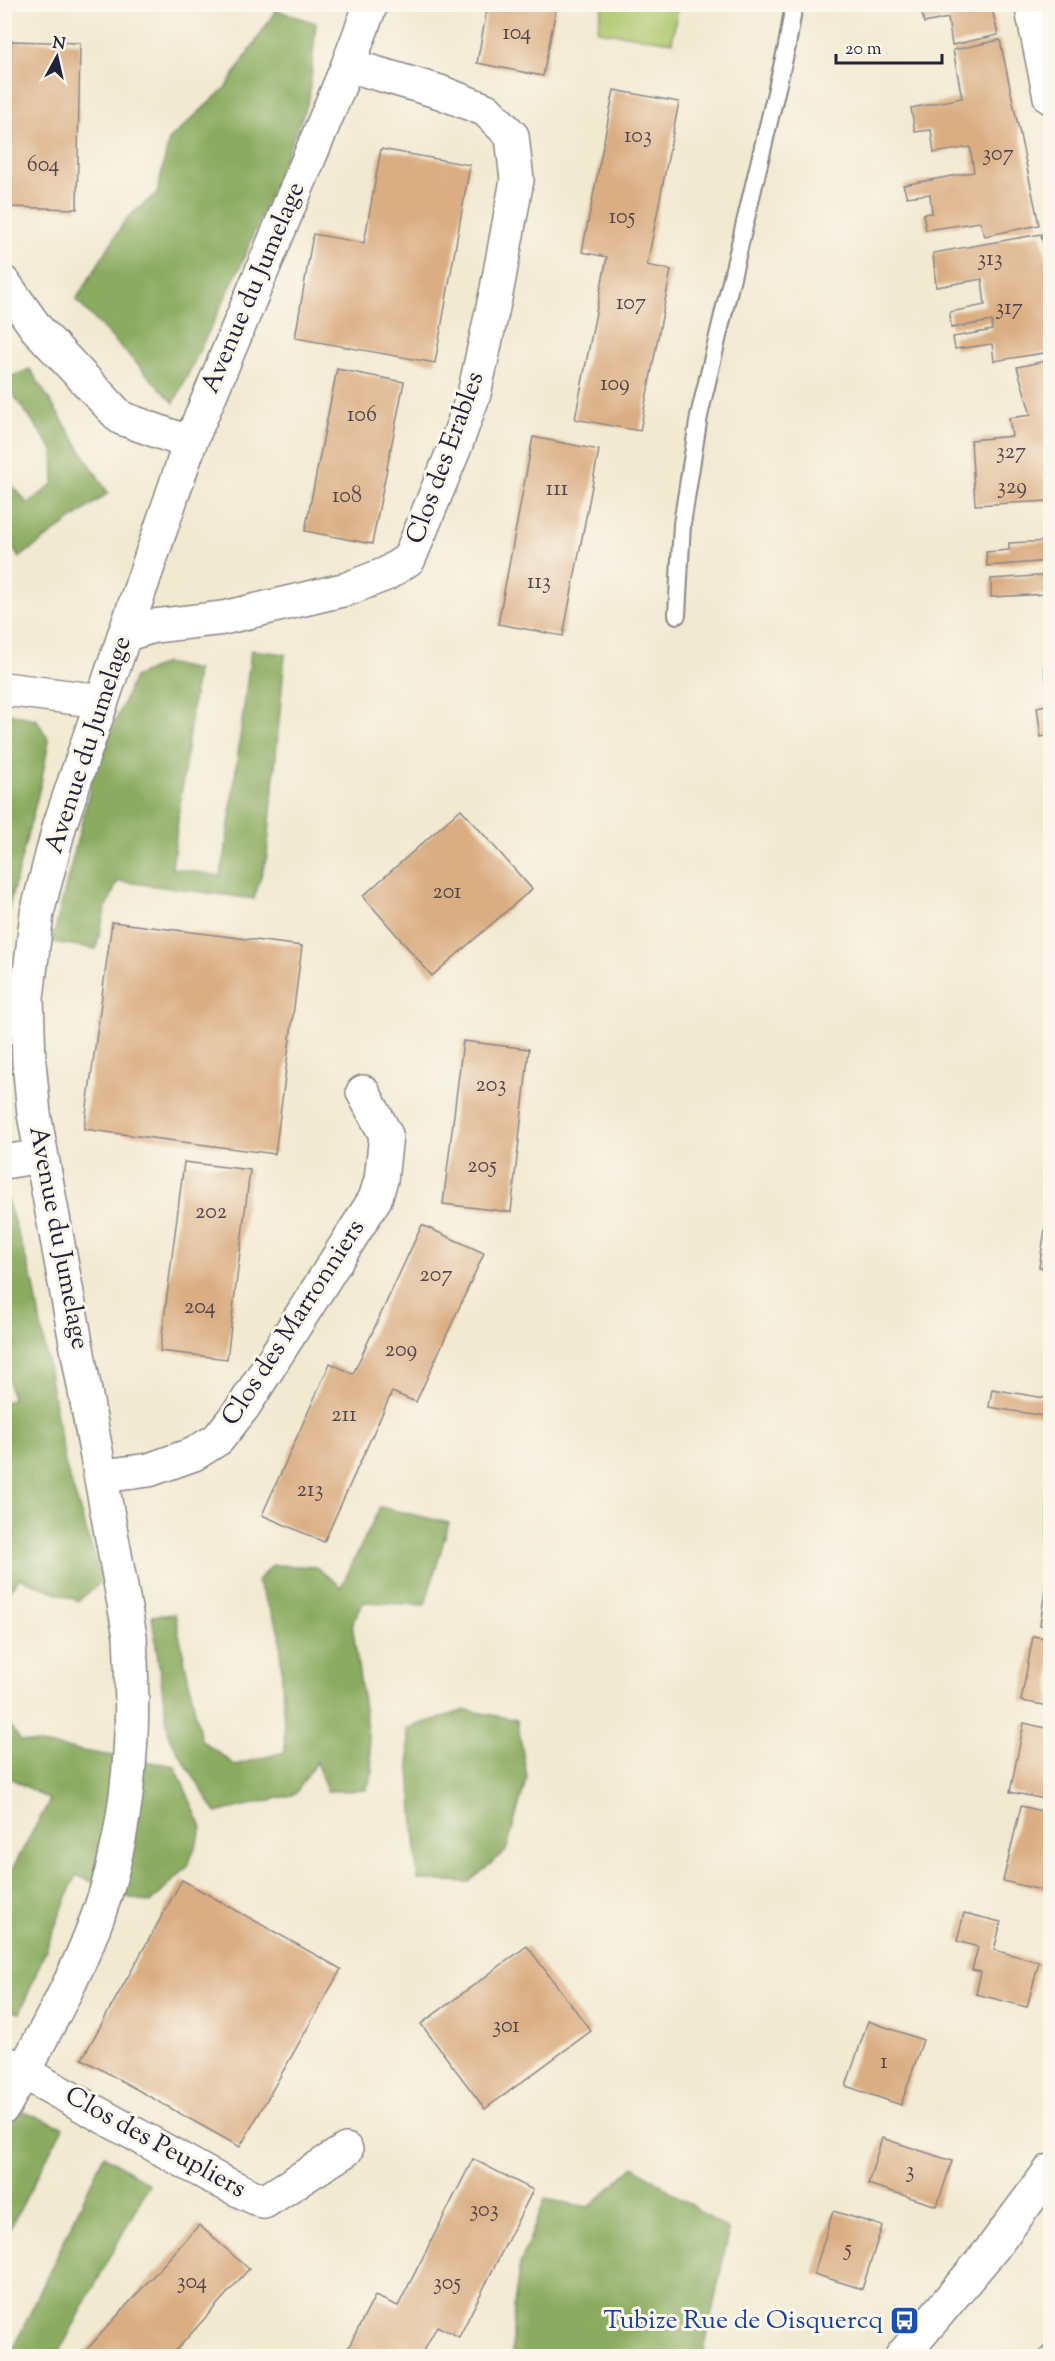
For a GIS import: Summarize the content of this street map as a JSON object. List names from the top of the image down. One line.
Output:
{"streets":{"street":["Avenue du Jumelage","Clos des Erables","Clos des Marronniers","Clos des Peupliers"]},"crossings":[["Avenue du Jumelage","Clos des Erables"],["Avenue du Jumelage","Clos des Marronniers"],["Avenue du Jumelage","Clos des Peupliers"]],"places":{"bus stop":["Tubize Rue de Oisquercq"]},"house_numbers":["104","103","307","604","105","313","107","317","109","106","327","329","111","108","113","201","203","205","202","207","204","209","211","213","301","1","3","303","5","304","305"],"scale_bar":"20 m","north":"top"}
